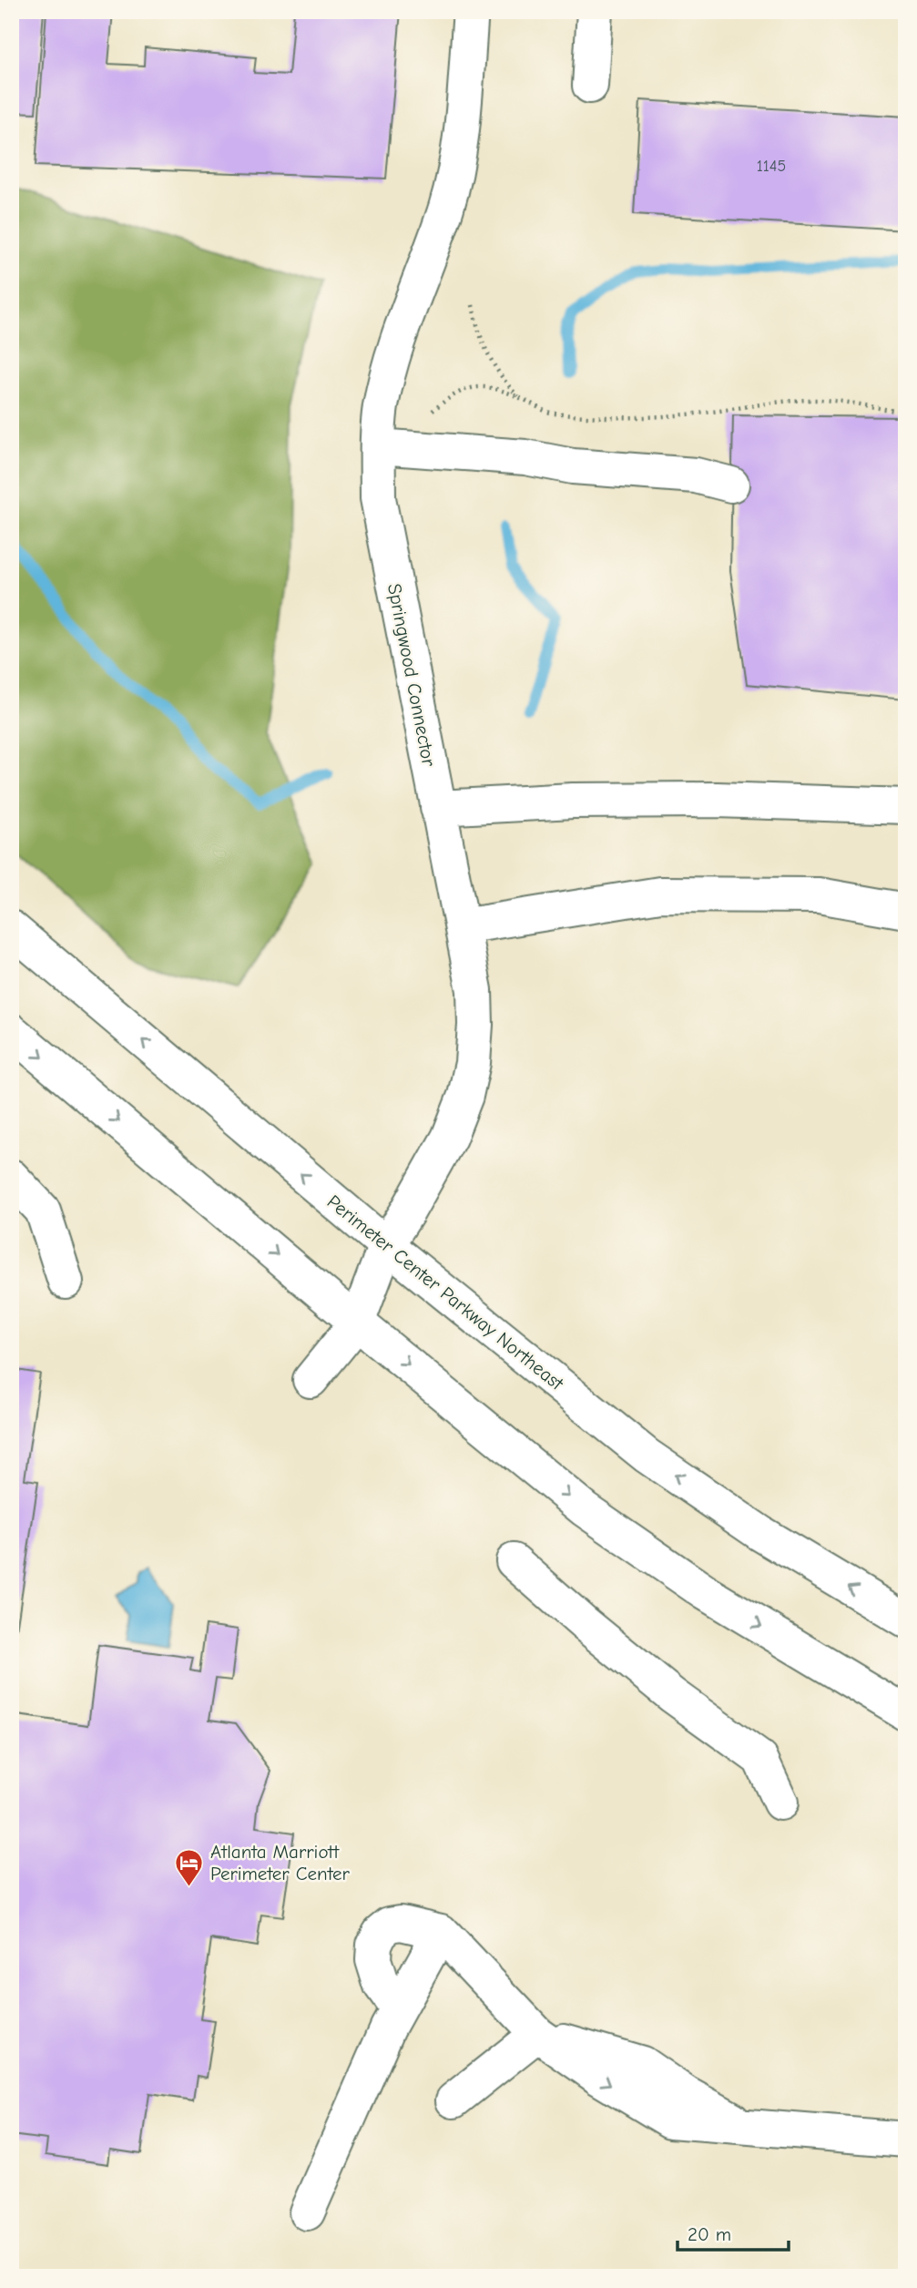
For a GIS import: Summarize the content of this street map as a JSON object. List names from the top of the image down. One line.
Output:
{"streets":{"main road":["Springwood Connector","Perimeter Center Parkway Northeast"]},"crossings":[["Springwood Connector","Perimeter Center Parkway Northeast"]],"places":{"hotel":["Atlanta Marriott Perimeter Center"]},"house_numbers":["1145"],"scale_bar":"20 m"}
